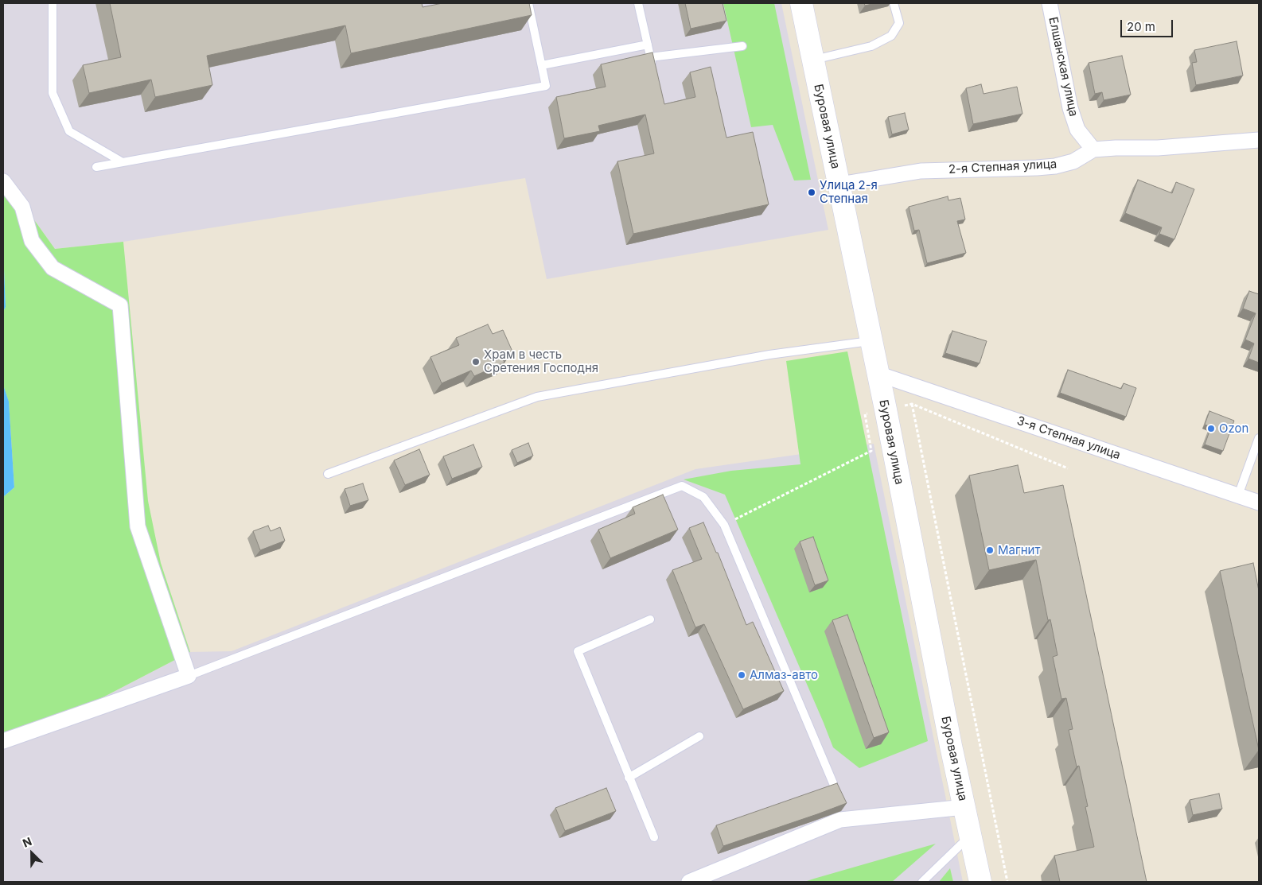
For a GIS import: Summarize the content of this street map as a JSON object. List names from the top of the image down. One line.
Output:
{"streets":{"main road":["Буровая улица"],"street":["Елшанская улица","2-я Степная улица","3-я Степная улица"]},"crossings":[["Елшанская улица","2-я Степная улица"],["Буровая улица","2-я Степная улица"],["Буровая улица","3-я Степная улица"]],"places":["Улица 2-я Степная","Храм в честь Сретения Господня","Ozon","Магнит","Алмаз-авто"],"scale_bar":"20 m","north":"top left"}
